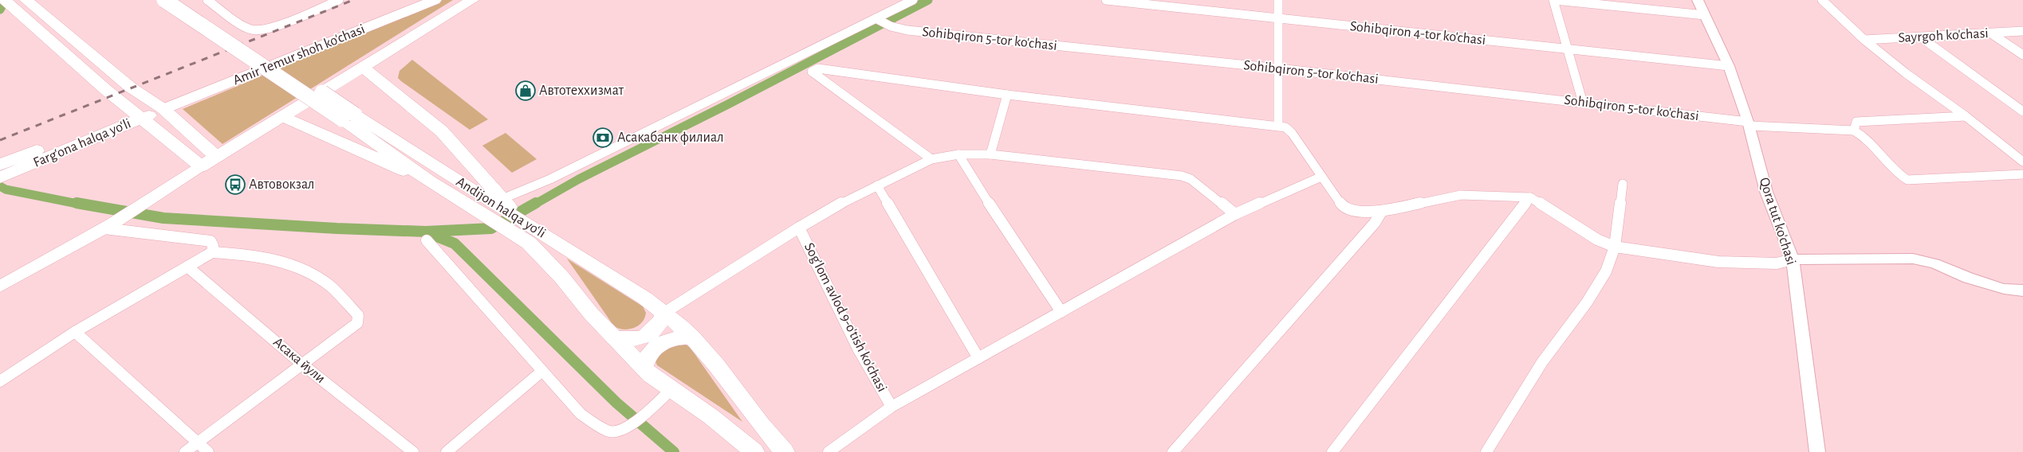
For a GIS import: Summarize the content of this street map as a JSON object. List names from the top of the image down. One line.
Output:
{"streets":{"main road":["Amir Temur shoh ko'chasi","Farg‘ona halqa yo‘li","Andijon halqa yo‘li"],"street":["Sohibqiron 4-tor ko'chasi","Sayrgoh ko'chasi","Sohibqiron 5-tor ko'chasi","Qora tut ko'chasi","Sog'lom avlod 9-o'tish ko'chasi","Асака йули"]},"crossings":[["Sohibqiron 4-tor ko'chasi","Qora tut ko'chasi"],["Sohibqiron 5-tor ko'chasi","Qora tut ko'chasi"],["Amir Temur shoh ko'chasi","Farg‘ona halqa yo‘li"]],"places":{"shop":["Автотеххизмат"],"bank":["Асакабанк филиал"],"bus stop":["Автовокзал"]}}
